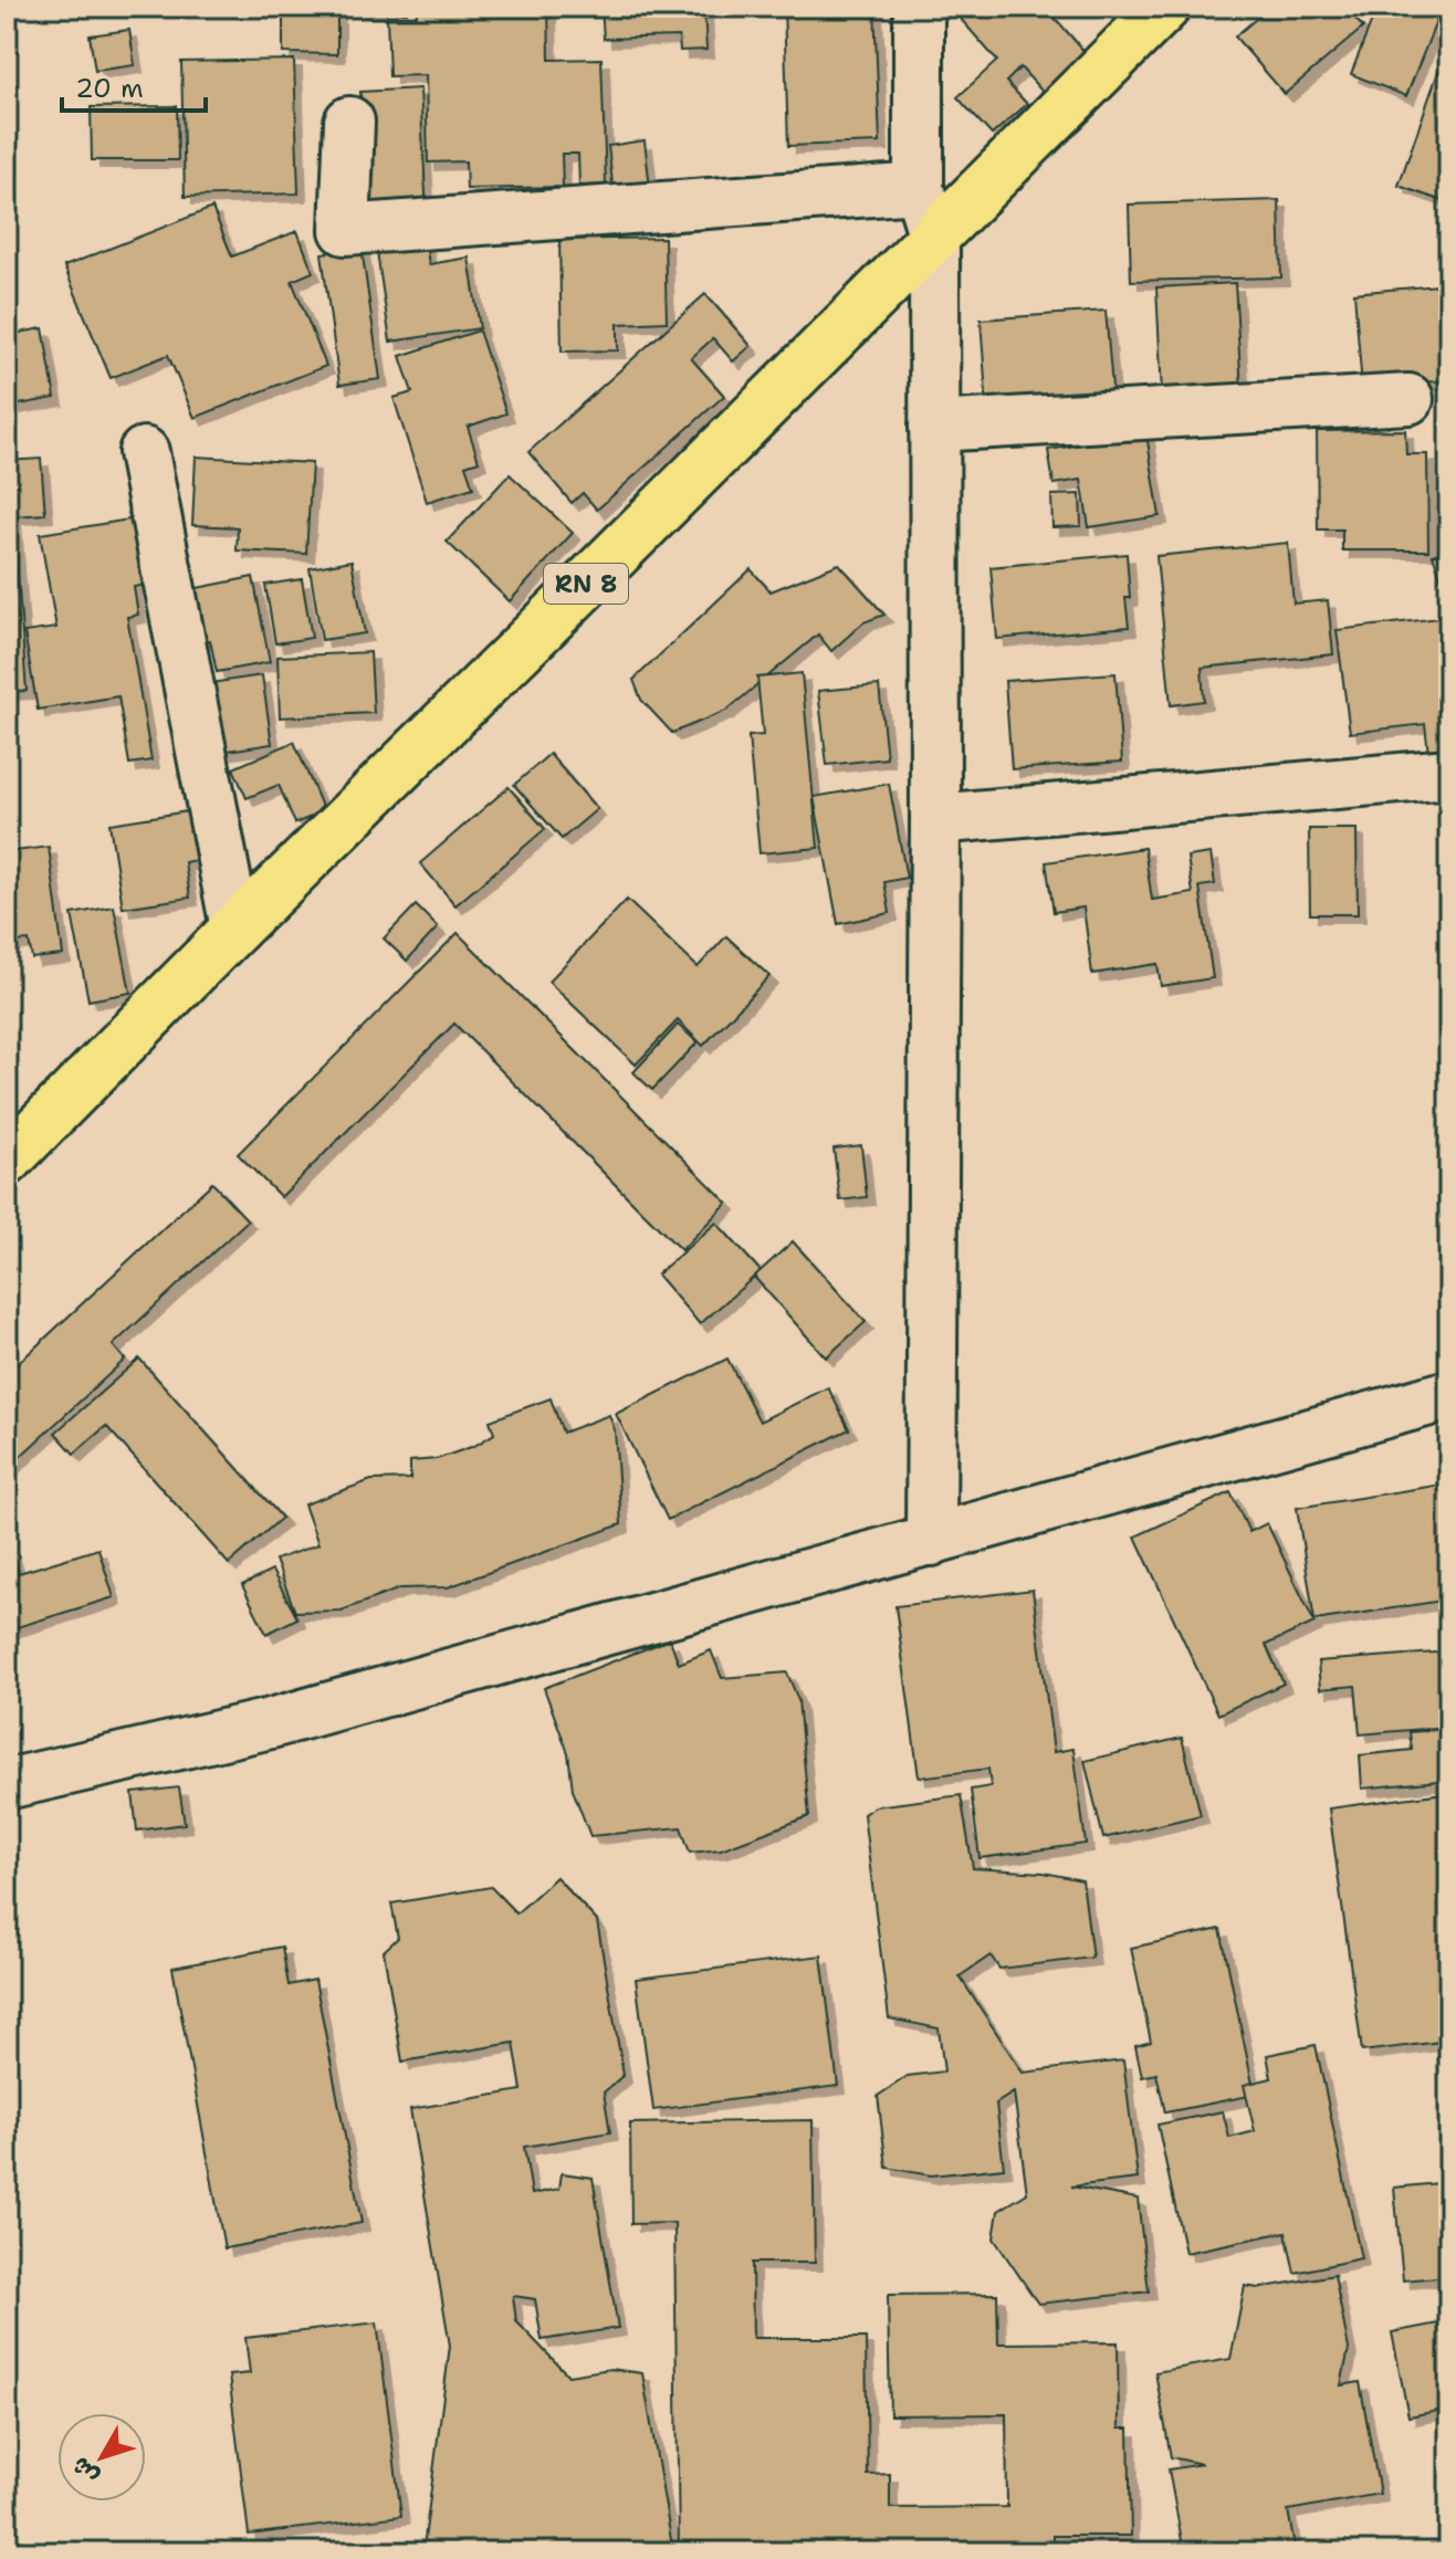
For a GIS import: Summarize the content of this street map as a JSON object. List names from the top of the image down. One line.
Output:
{"streets":{"main road":["RN 8"]},"scale_bar":"20 m","north":"bottom left"}
